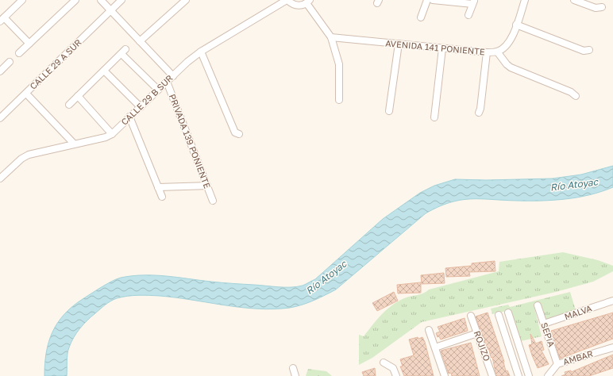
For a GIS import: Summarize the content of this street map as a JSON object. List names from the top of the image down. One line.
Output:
{"streets":{"street":["AVENIDA 141 PONIENTE","CALLE 29 A SUR","CALLE 29 B SUR","PRIVADA 139 PONIENTE","MALVA","SEPIA","ROJIZO","AMBAR"]},"crossings":[["CALLE 29 B SUR","PRIVADA 139 PONIENTE"],["MALVA","SEPIA"],["SEPIA","AMBAR"]],"water":["Río Atoyac"]}
